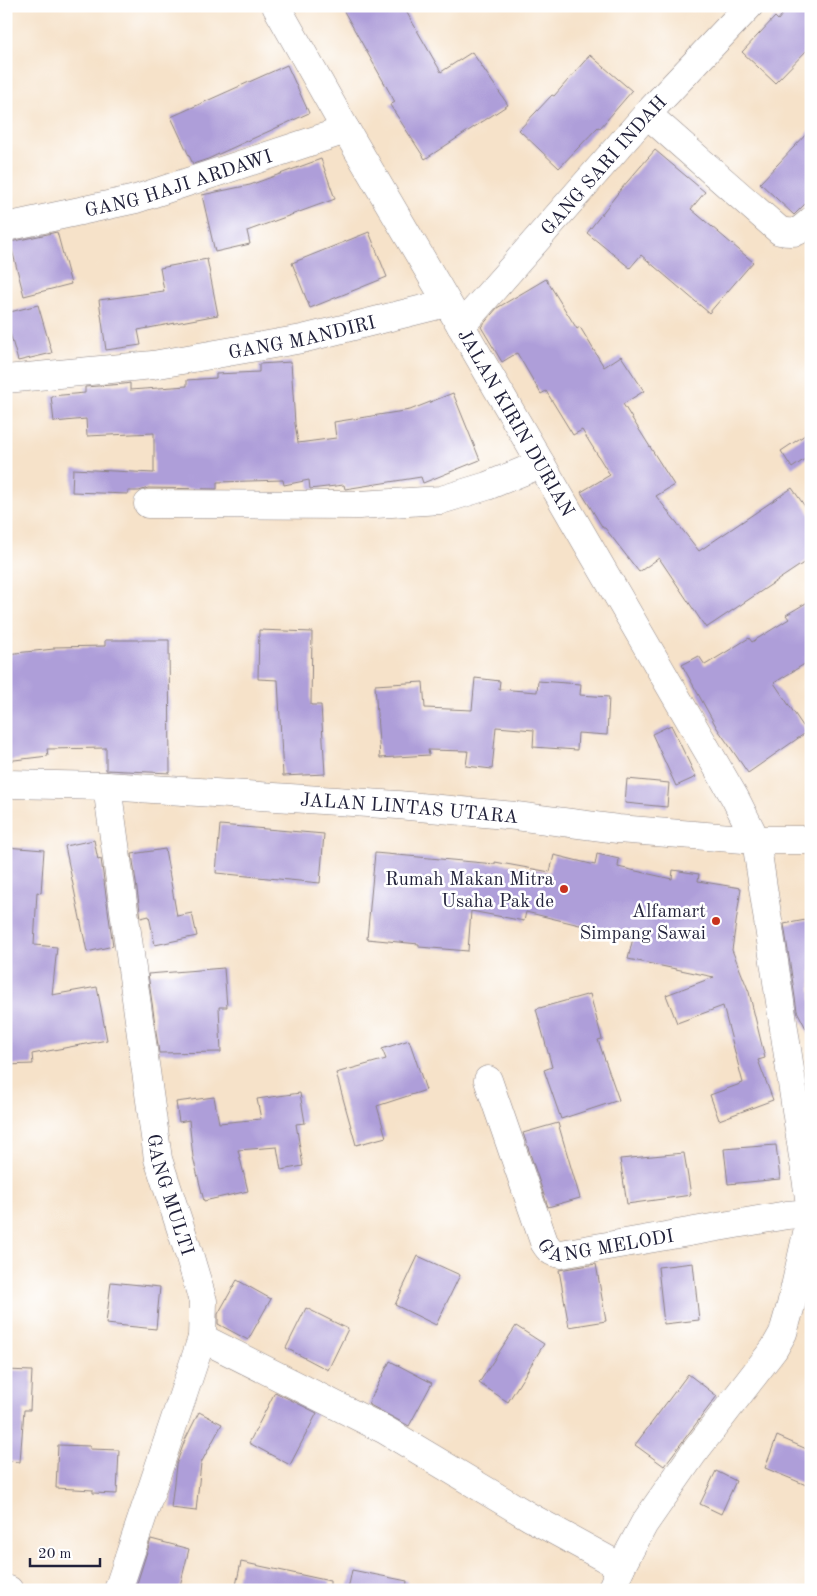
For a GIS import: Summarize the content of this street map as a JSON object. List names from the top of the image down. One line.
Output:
{"streets":{"main road":["GANG SARI INDAH","GANG HAJI ARDAWI","GANG MANDIRI","JALAN KIRIN DURIAN","JALAN LINTAS UTARA","GANG MULTI","GANG MELODI"]},"crossings":[["GANG SARI INDAH","GANG MANDIRI"],["GANG SARI INDAH","JALAN KIRIN DURIAN"],["GANG HAJI ARDAWI","JALAN KIRIN DURIAN"],["GANG MANDIRI","JALAN KIRIN DURIAN"],["JALAN KIRIN DURIAN","JALAN LINTAS UTARA"],["JALAN LINTAS UTARA","GANG MULTI"]],"places":["Rumah Makan Mitra Usaha Pak de","Alfamart Simpang Sawai"],"scale_bar":"20 m"}
